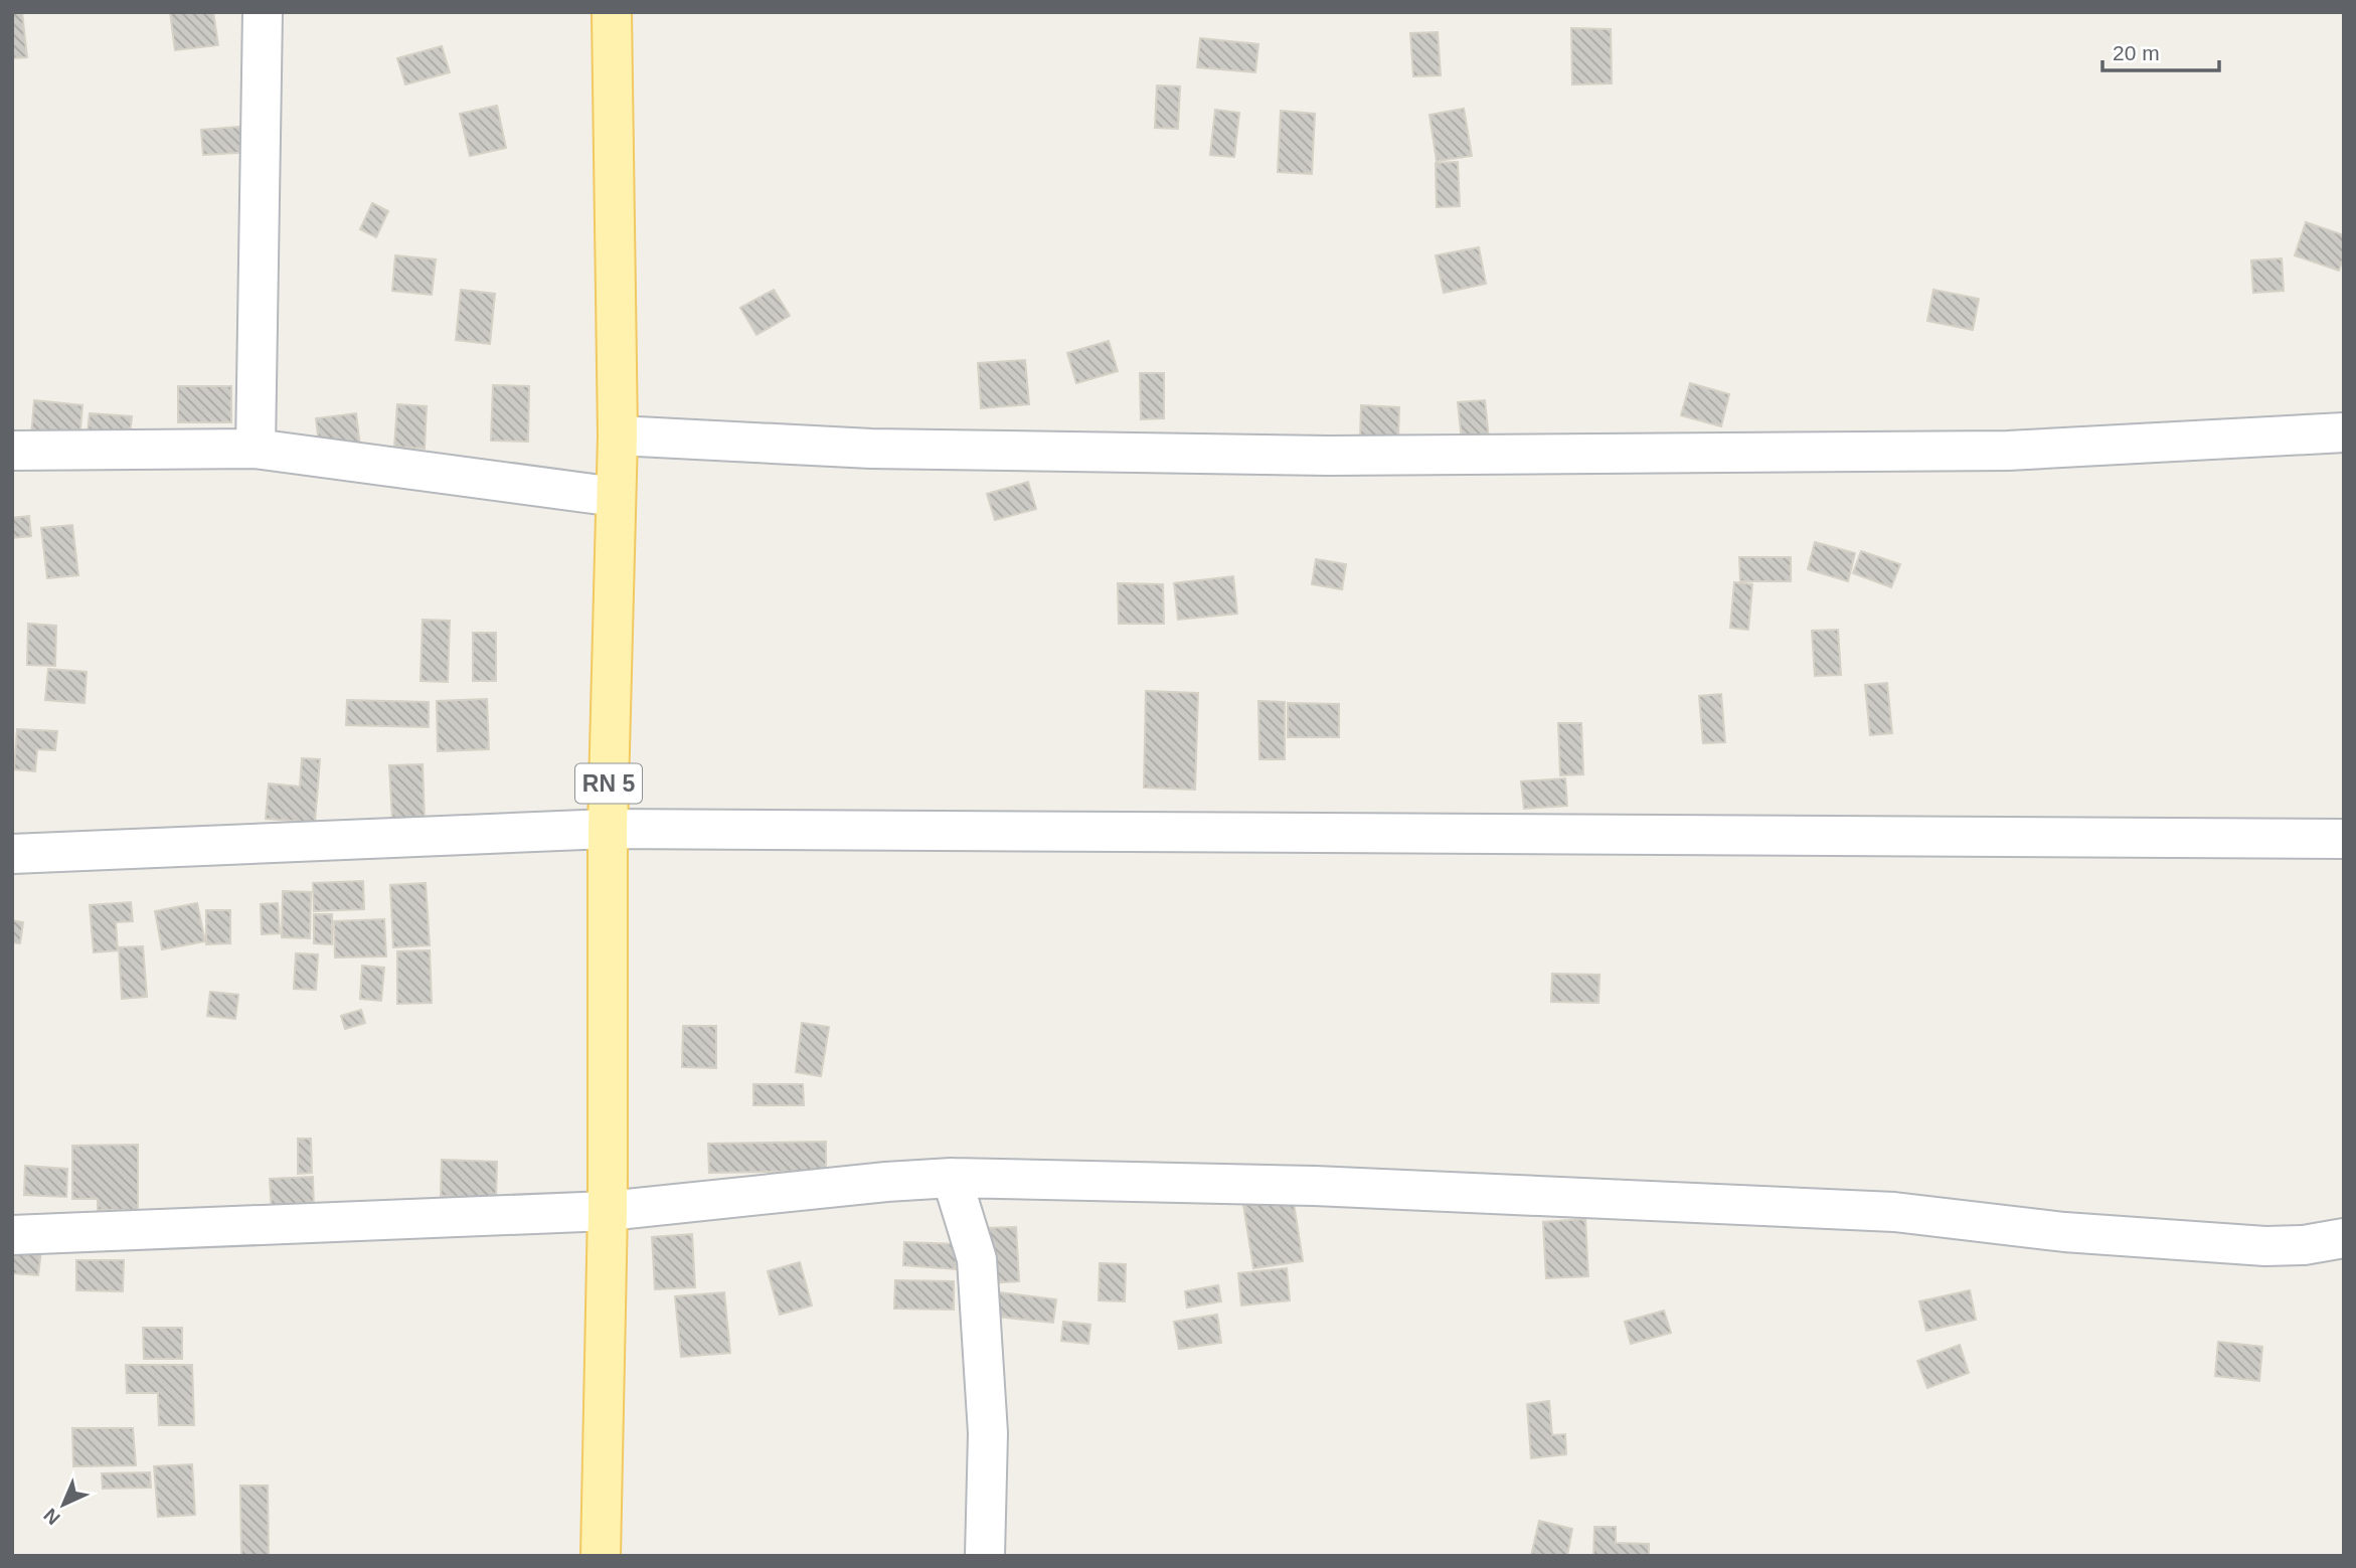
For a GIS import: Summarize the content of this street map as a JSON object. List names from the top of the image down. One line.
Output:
{"streets":{"main road":["RN 5"]},"scale_bar":"20 m","north":"bottom left"}
